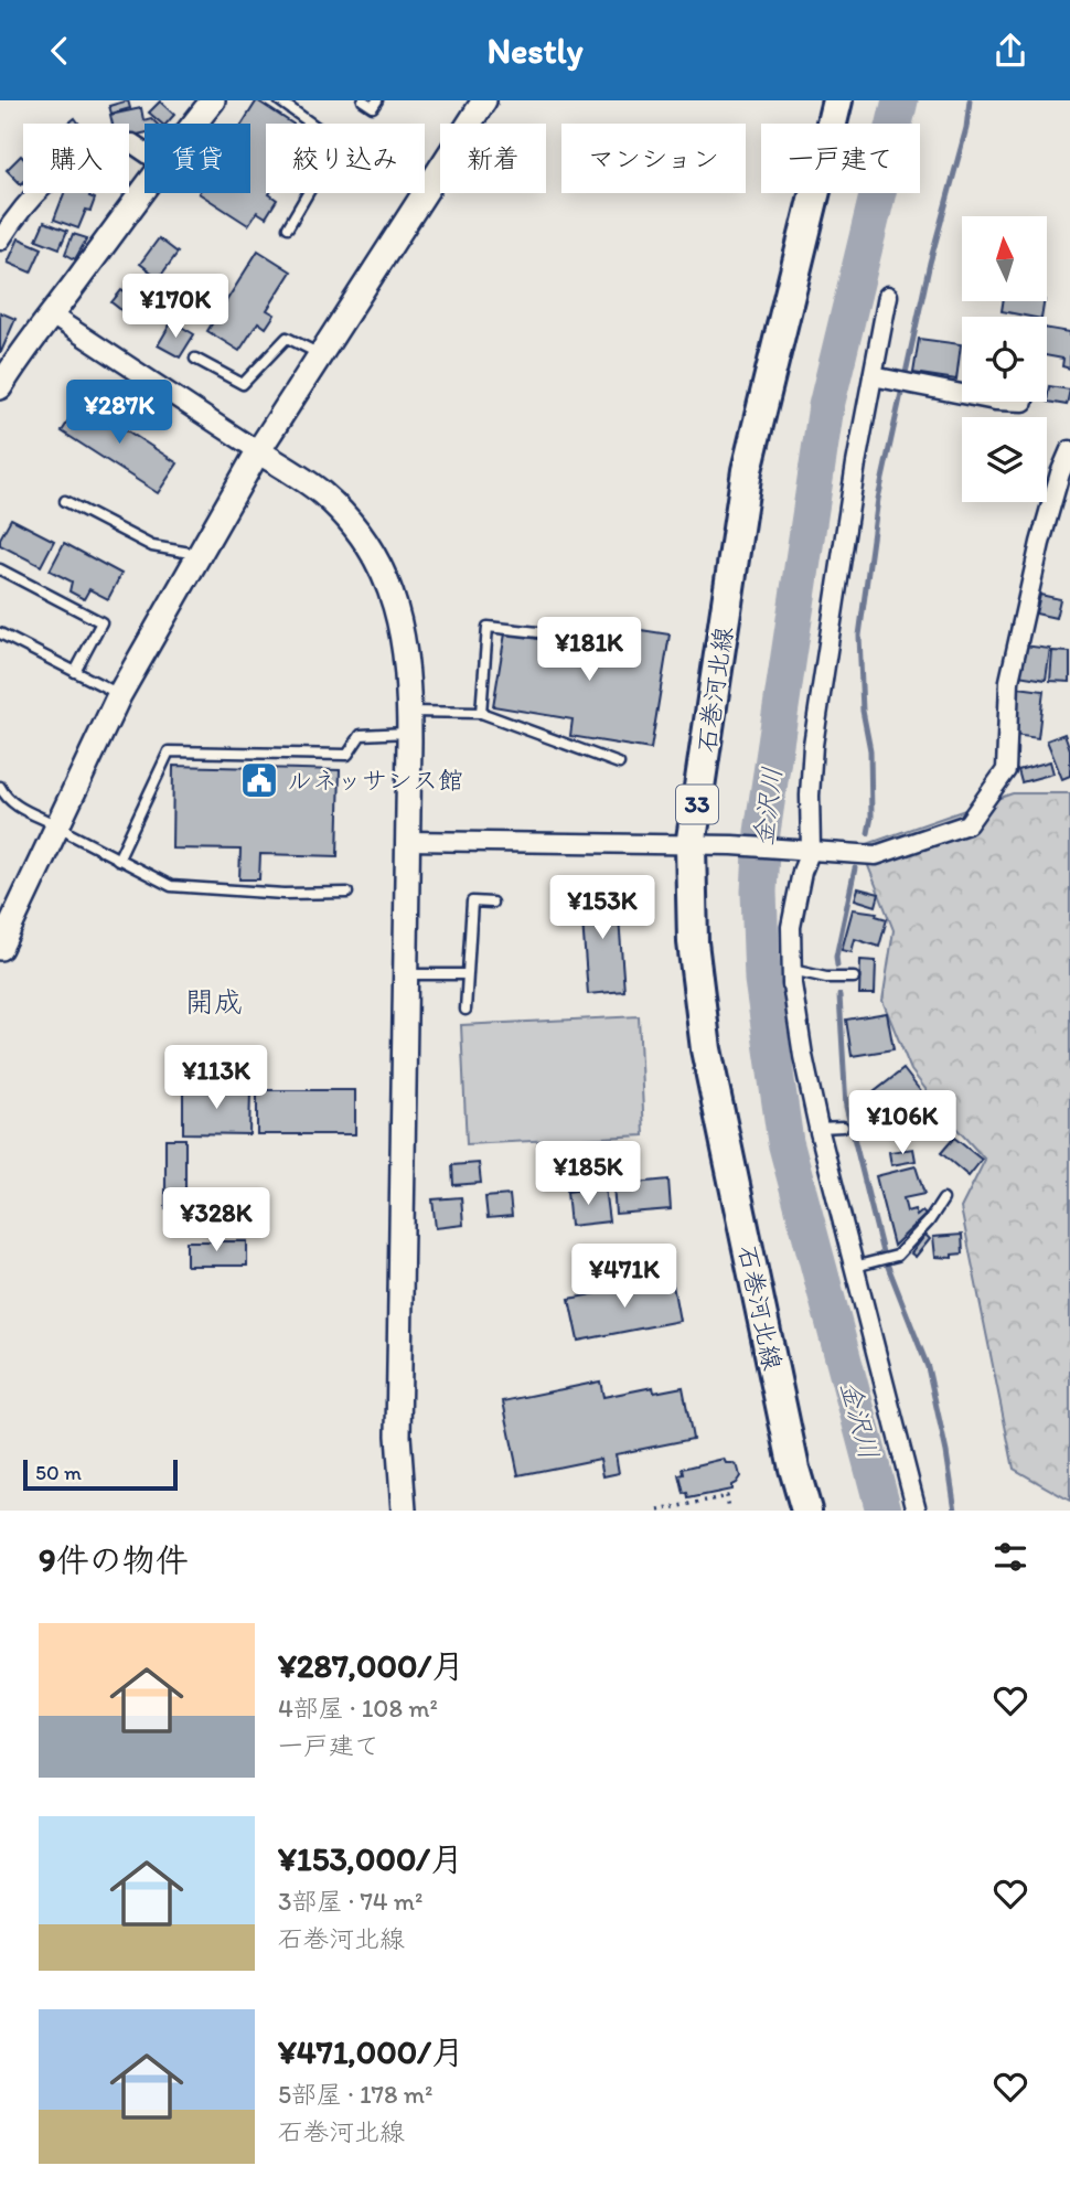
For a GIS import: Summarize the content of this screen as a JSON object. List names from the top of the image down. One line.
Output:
{"streets":{"main road":["石巻河北線","33"]},"districts":["開成"],"water":["金沢川"],"places":{"public building":["ルネッサンス館"]},"scale_bar":"50 m","north":"top","page":{"header":"Nestly","chip":["購入","賃貸","絞り込み","新着","マンション","一戸建て"],"price":["¥170K","¥287K","¥181K","¥153K","¥113K","¥106K","¥185K","¥328K","¥471K"],"scale":"50 m","heading":"9件の物件","list":[{"name":"¥287,000/月","note":"4部屋 · 108 m² · 一戸建て"},{"name":"¥153,000/月","note":"3部屋 · 74 m² · 石巻河北線"},{"name":"¥471,000/月","note":"5部屋 · 178 m² · 石巻河北線"}]}}
